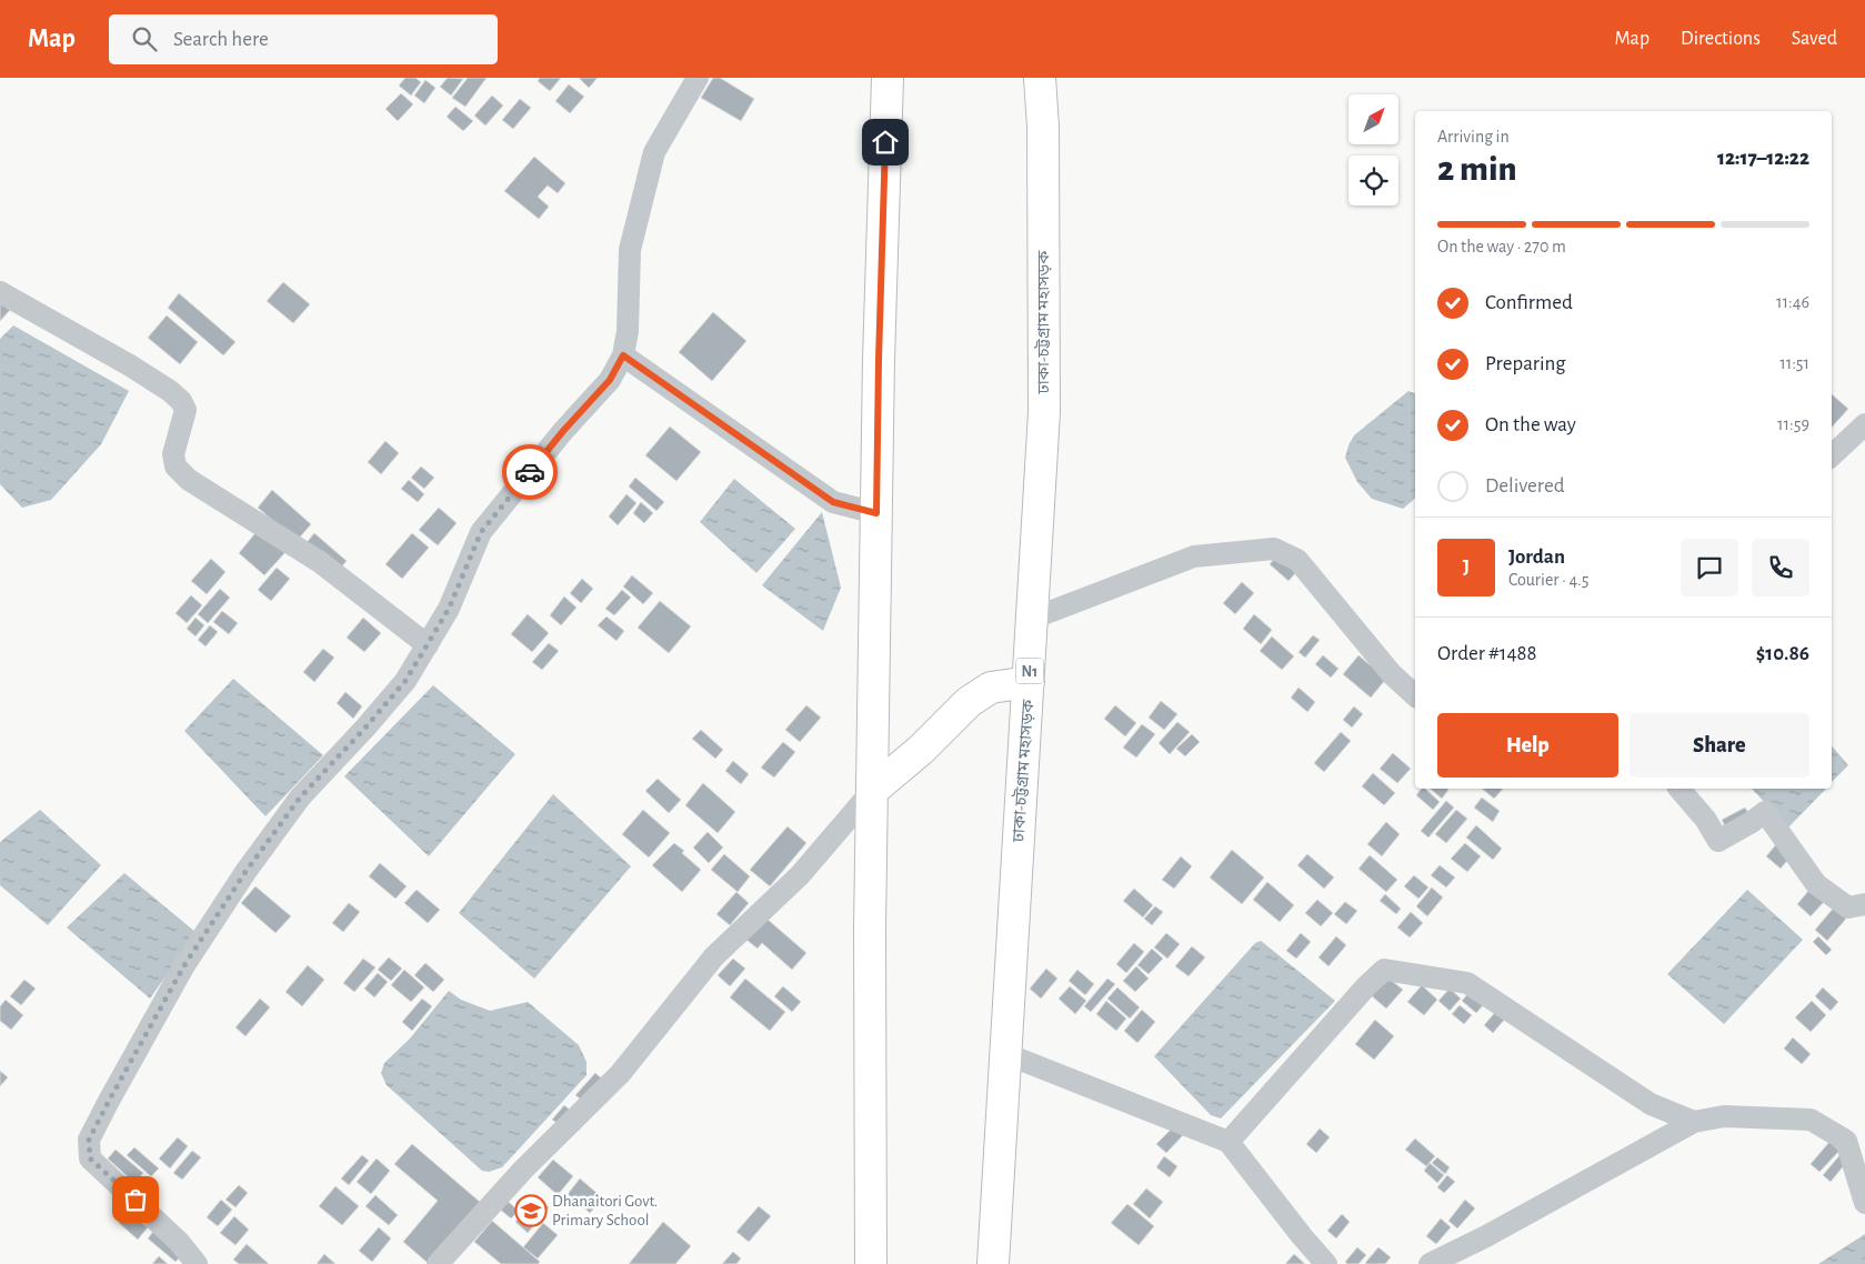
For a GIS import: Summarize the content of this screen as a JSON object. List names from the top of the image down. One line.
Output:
{"streets":{"highway":["ঢাকা-চট্টগ্রাম মহাসড়ক","N1"]},"places":{"school or university":["Dhanaitori Govt. Primary School"]},"north":"top right","page":{"header":"Map","search":"Search here","nav":["Map","Directions","Saved"],"heading":["2 min","Arriving in","12:17–12:22"],"panel":["Jordan","Courier · 4.5","Order #1488","$10.86"],"bar":"On the way · 270 m","list":[["Confirmed","11:46"],["Preparing","11:51"],["On the way","11:59"],"Delivered"],"round":"J","buttons":["Help","Share"]}}
